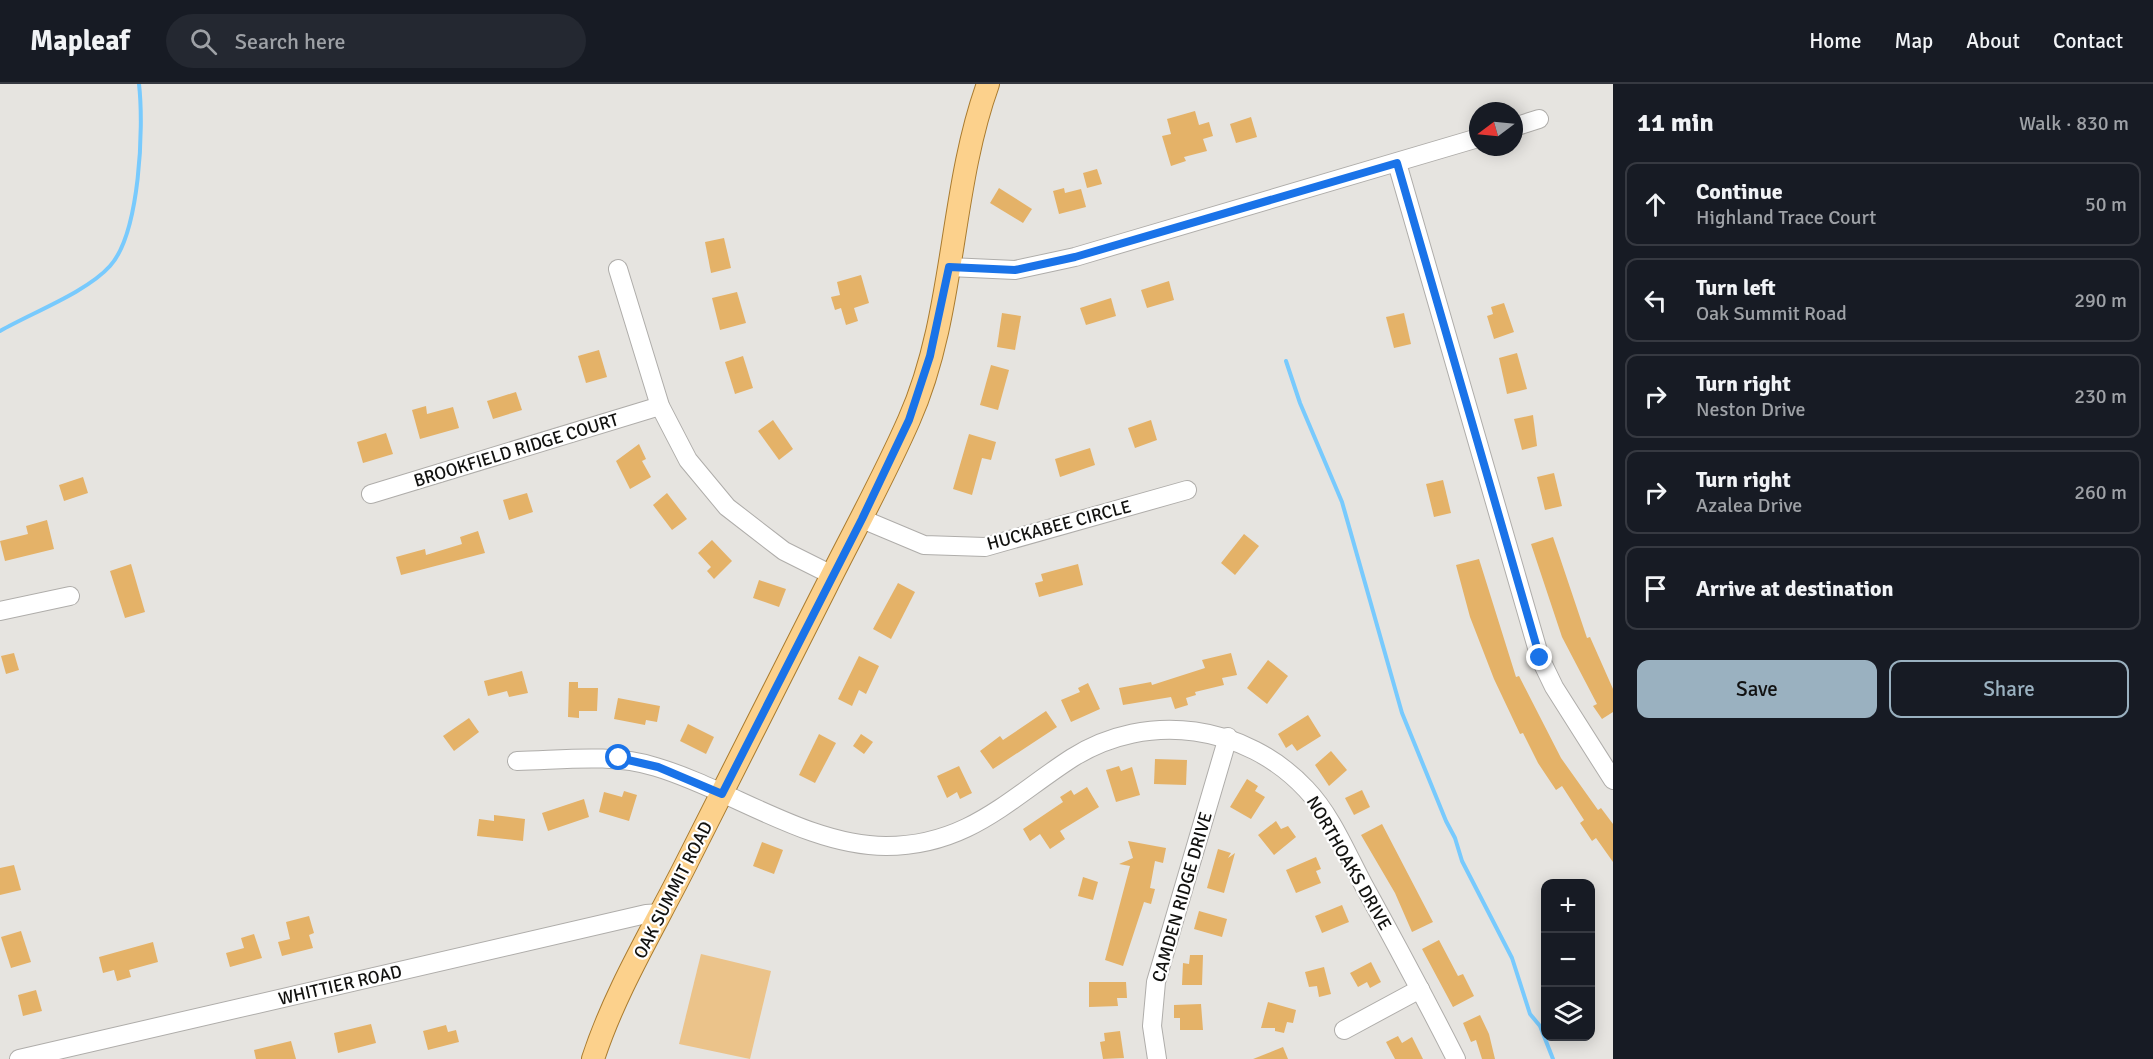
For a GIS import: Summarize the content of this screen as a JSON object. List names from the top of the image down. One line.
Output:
{"streets":{"main road":["OAK SUMMIT ROAD"],"street":["BROOKFIELD RIDGE COURT","HUCKABEE CIRCLE","NORTHOAKS DRIVE","CAMDEN RIDGE DRIVE","WHITTIER ROAD"]},"crossings":[["HUCKABEE CIRCLE","OAK SUMMIT ROAD"],["NORTHOAKS DRIVE","OAK SUMMIT ROAD"],["NORTHOAKS DRIVE","CAMDEN RIDGE DRIVE"],["OAK SUMMIT ROAD","WHITTIER ROAD"]],"north":"left","page":{"header":"Mapleaf","search":"Search here","nav":["Home","Map","About","Contact"],"heading":["11 min","Walk · 830 m"],"list":[["Continue","Highland Trace Court","50 m"],["Turn left","Oak Summit Road","290 m"],["Turn right","Neston Drive","230 m"],["Turn right","Azalea Drive","260 m"],"Arrive at destination"],"buttons":["Save","Share"],"map_buttons":["+","−"]}}
